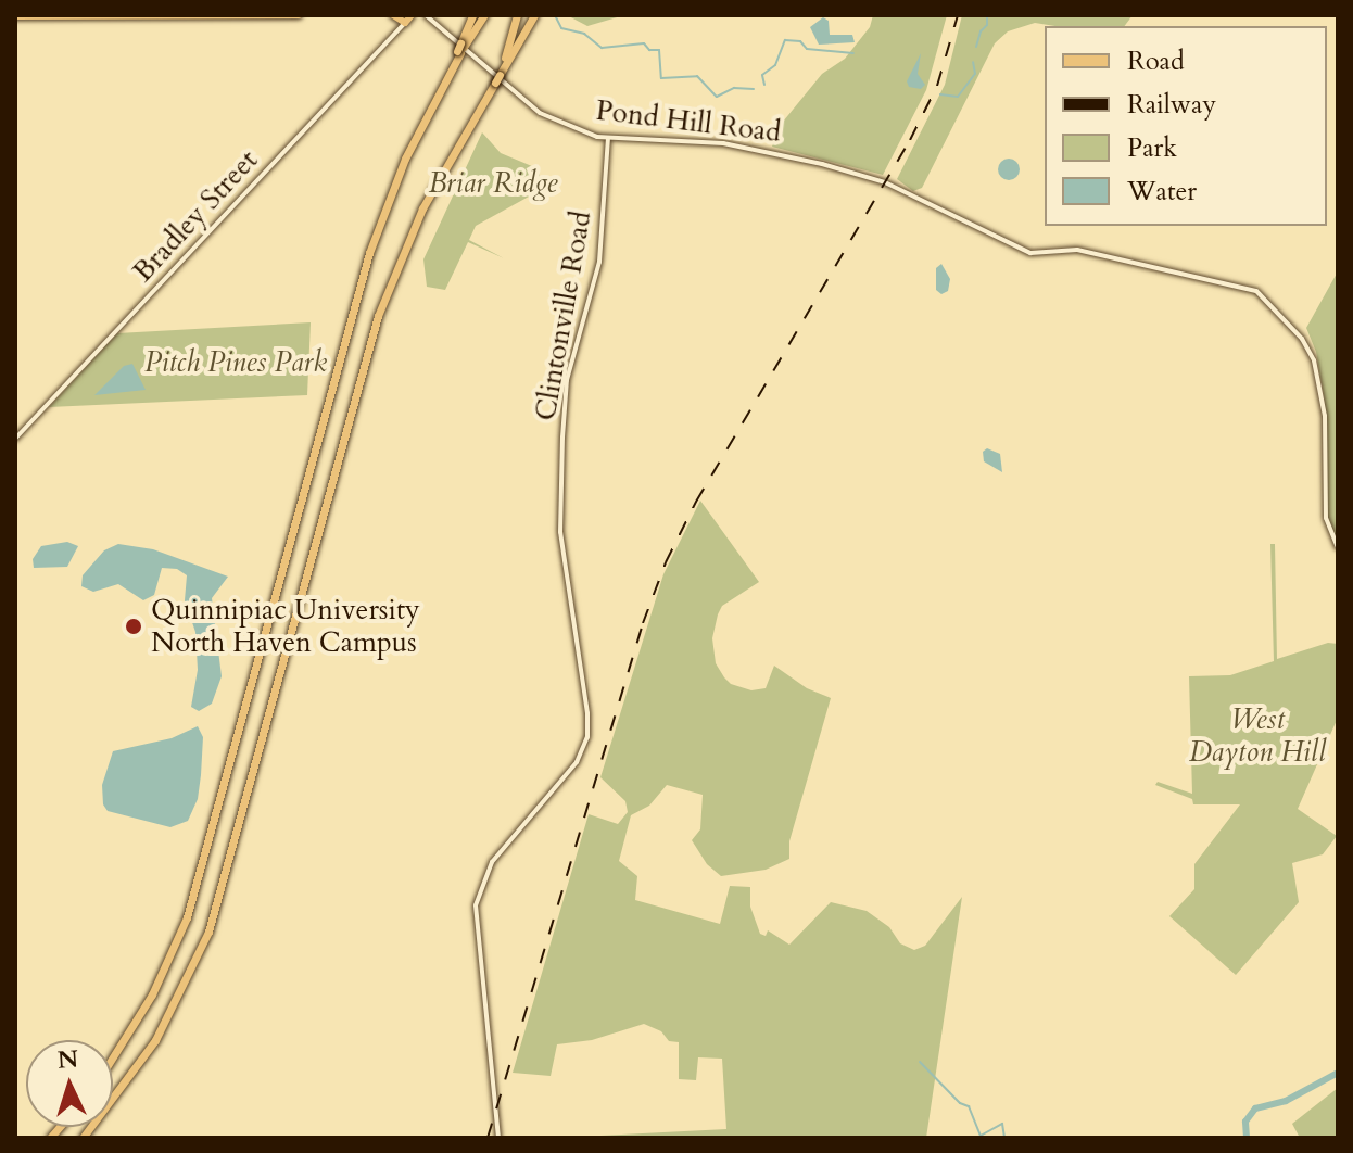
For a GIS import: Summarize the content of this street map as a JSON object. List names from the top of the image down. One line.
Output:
{"streets":{"street":["Pond Hill Road","Bradley Street","Clintonville Road"]},"crossings":[["Pond Hill Road","Clintonville Road"]],"parks":["Briar Ridge","Pitch Pines Park","West Dayton Hill"],"places":["Quinnipiac University North Haven Campus"],"legend":["Road","Railway","Park","Water"],"north":"top"}
